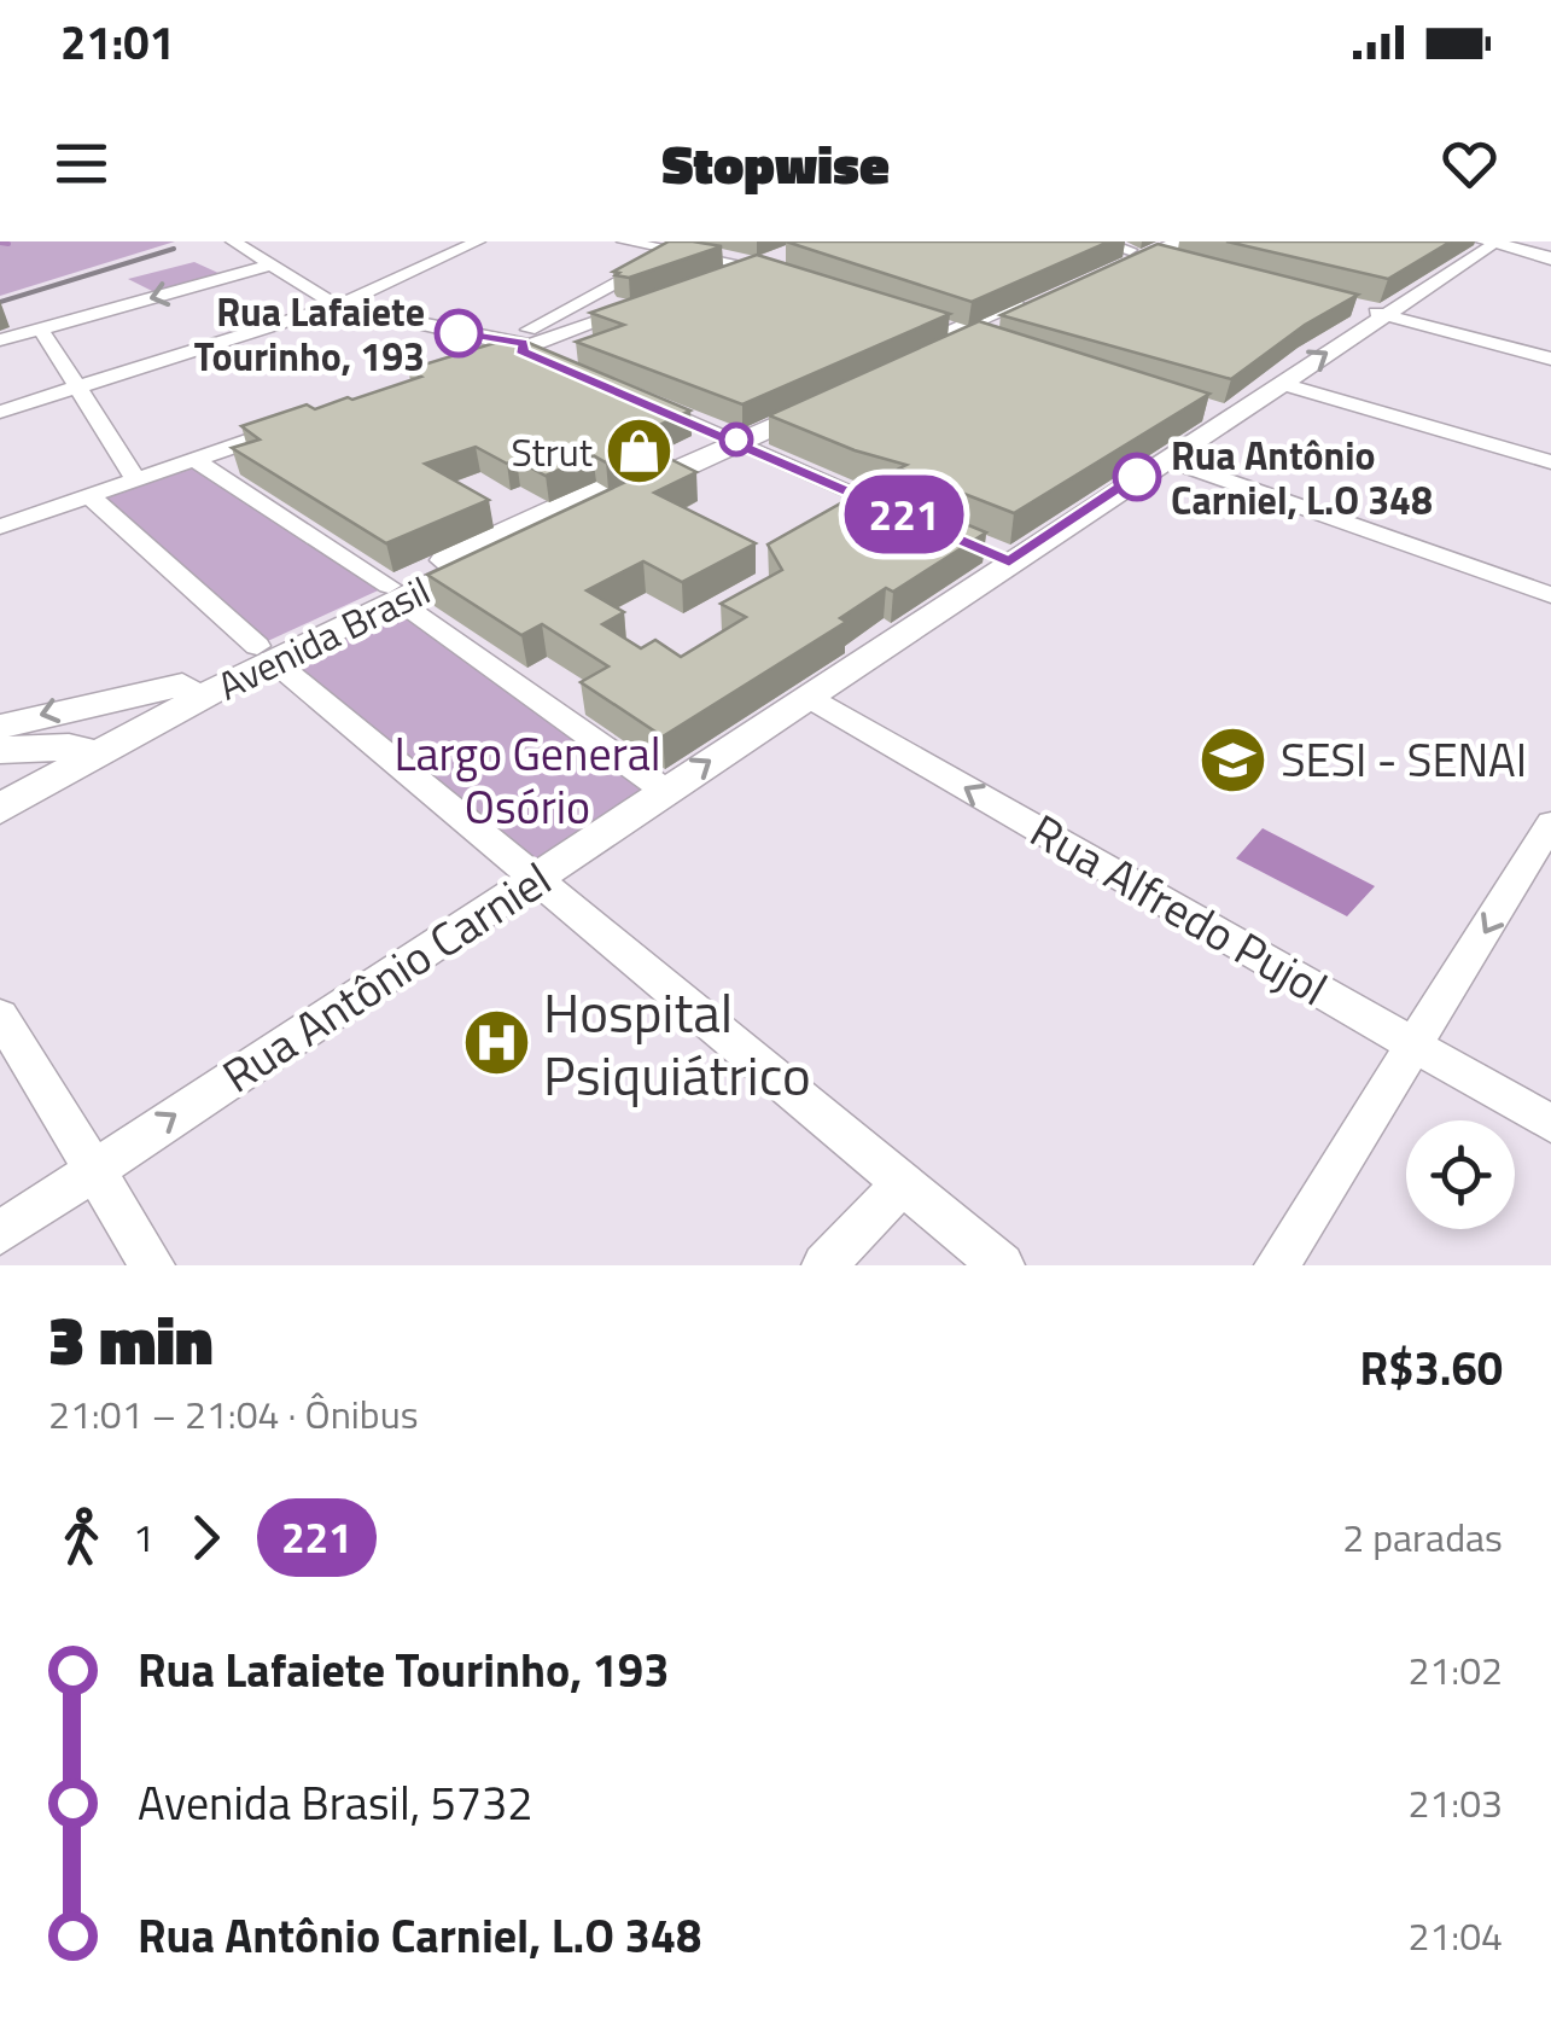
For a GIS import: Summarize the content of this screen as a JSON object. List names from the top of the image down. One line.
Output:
{"streets":{"main road":["Avenida Brasil"],"street":["Rua Alfredo Pujol","Rua Antônio Carniel"]},"crossings":[["Rua Alfredo Pujol","Rua Antônio Carniel"]],"one_way":["Rua Alfredo Pujol","Rua Antônio Carniel"],"parks":["Largo General Osório"],"places":{"other":["Rua Lafaiete Tourinho, 193","Rua Antônio Carniel, L.O 348"],"shop":["Strut"],"school or university":["SESI - SENAI"],"hospital":["Hospital Psiquiátrico"]},"lines":["bus line 221"],"page":{"status":"21:01","header":"Stopwise","on_map":"221","heading":["3 min","21:01 – 21:04 · Ônibus","R$3.60"],"legs":["1","221","2 paradas"],"list":[{"name":"Rua Lafaiete Tourinho, 193","value":"21:02"},{"name":"Avenida Brasil, 5732","value":"21:03"},{"name":"Rua Antônio Carniel, L.O 348","value":"21:04"}]}}
